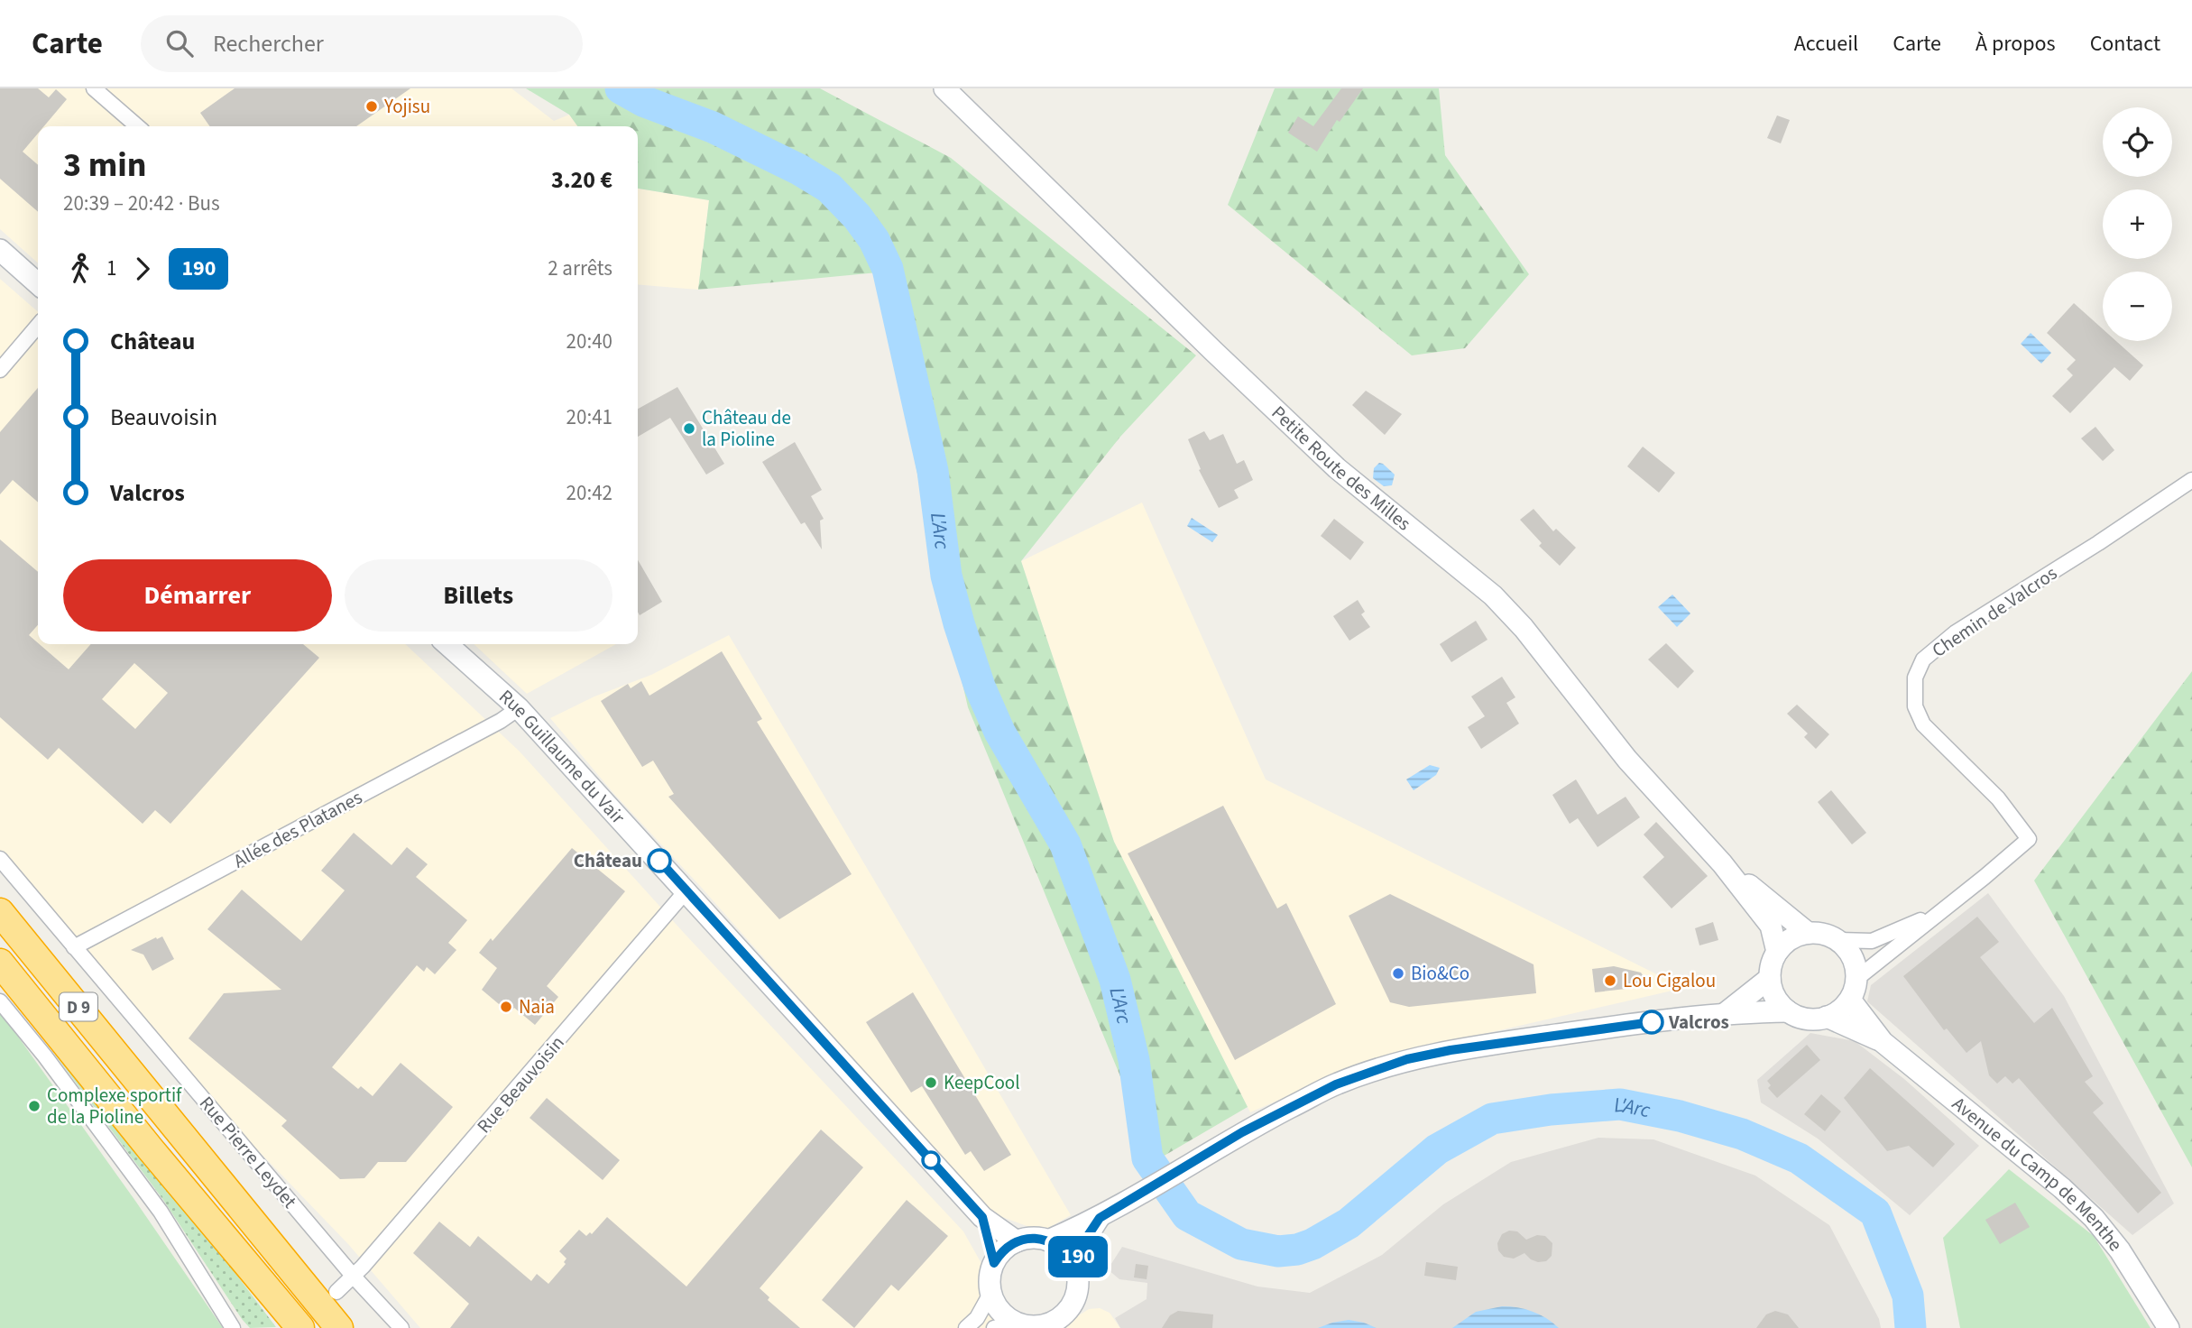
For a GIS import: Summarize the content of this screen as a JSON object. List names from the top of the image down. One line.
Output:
{"streets":{"highway":["D 9"],"main road":["Petite Route des Milles","Rue Guillaume du Vair","Avenue du Camp de Menthe"],"street":["Chemin de Valcros","Allée des Platanes","Rue Beauvoisin","Rue Pierre Leydet"]},"crossings":[["Petite Route des Milles","Chemin de Valcros"],["Petite Route des Milles","Avenue du Camp de Menthe"],["Chemin de Valcros","Avenue du Camp de Menthe"],["Rue Guillaume du Vair","Allée des Platanes"],["Rue Guillaume du Vair","Rue Beauvoisin"],["Allée des Platanes","Rue Pierre Leydet"],["Rue Beauvoisin","Rue Pierre Leydet"]],"water":["L'Arc"],"places":["Yojisu","Château de la Pioline","Château","Bio&Co","Lou Cigalou","Naia","Valcros","KeepCool","Complexe sportif de la Pioline"],"lines":["bus line 190"],"page":{"header":"Carte","search":"Rechercher","nav":["Accueil","Carte","À propos","Contact"],"on_map":"190","map_buttons":["+","−"],"heading":["3 min","20:39 – 20:42 · Bus","3.20 €"],"legs":["1","190","2 arrêts"],"list":[{"name":"Château","value":"20:40"},{"name":"Beauvoisin","value":"20:41"},{"name":"Valcros","value":"20:42"}],"buttons":["Démarrer","Billets"]}}
